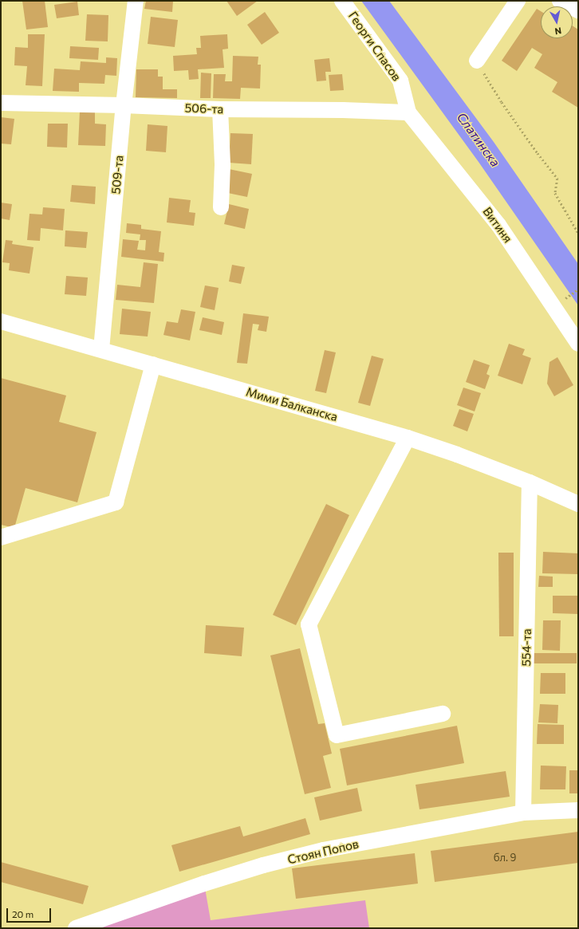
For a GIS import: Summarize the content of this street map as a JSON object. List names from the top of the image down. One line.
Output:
{"streets":{"street":["Георги Спасов","506-та","509-та","Витиня","Мими Балканска","554-та","Стоян Попов"]},"crossings":[["Георги Спасов","506-та"],["Георги Спасов","Витиня"],["506-та","509-та"],["506-та","Витиня"],["509-та","Мими Балканска"],["Мими Балканска","554-та"],["554-та","Стоян Попов"]],"water":["Слатинска"],"house_numbers":["бл. 9"],"scale_bar":"20 m","north":"bottom"}
